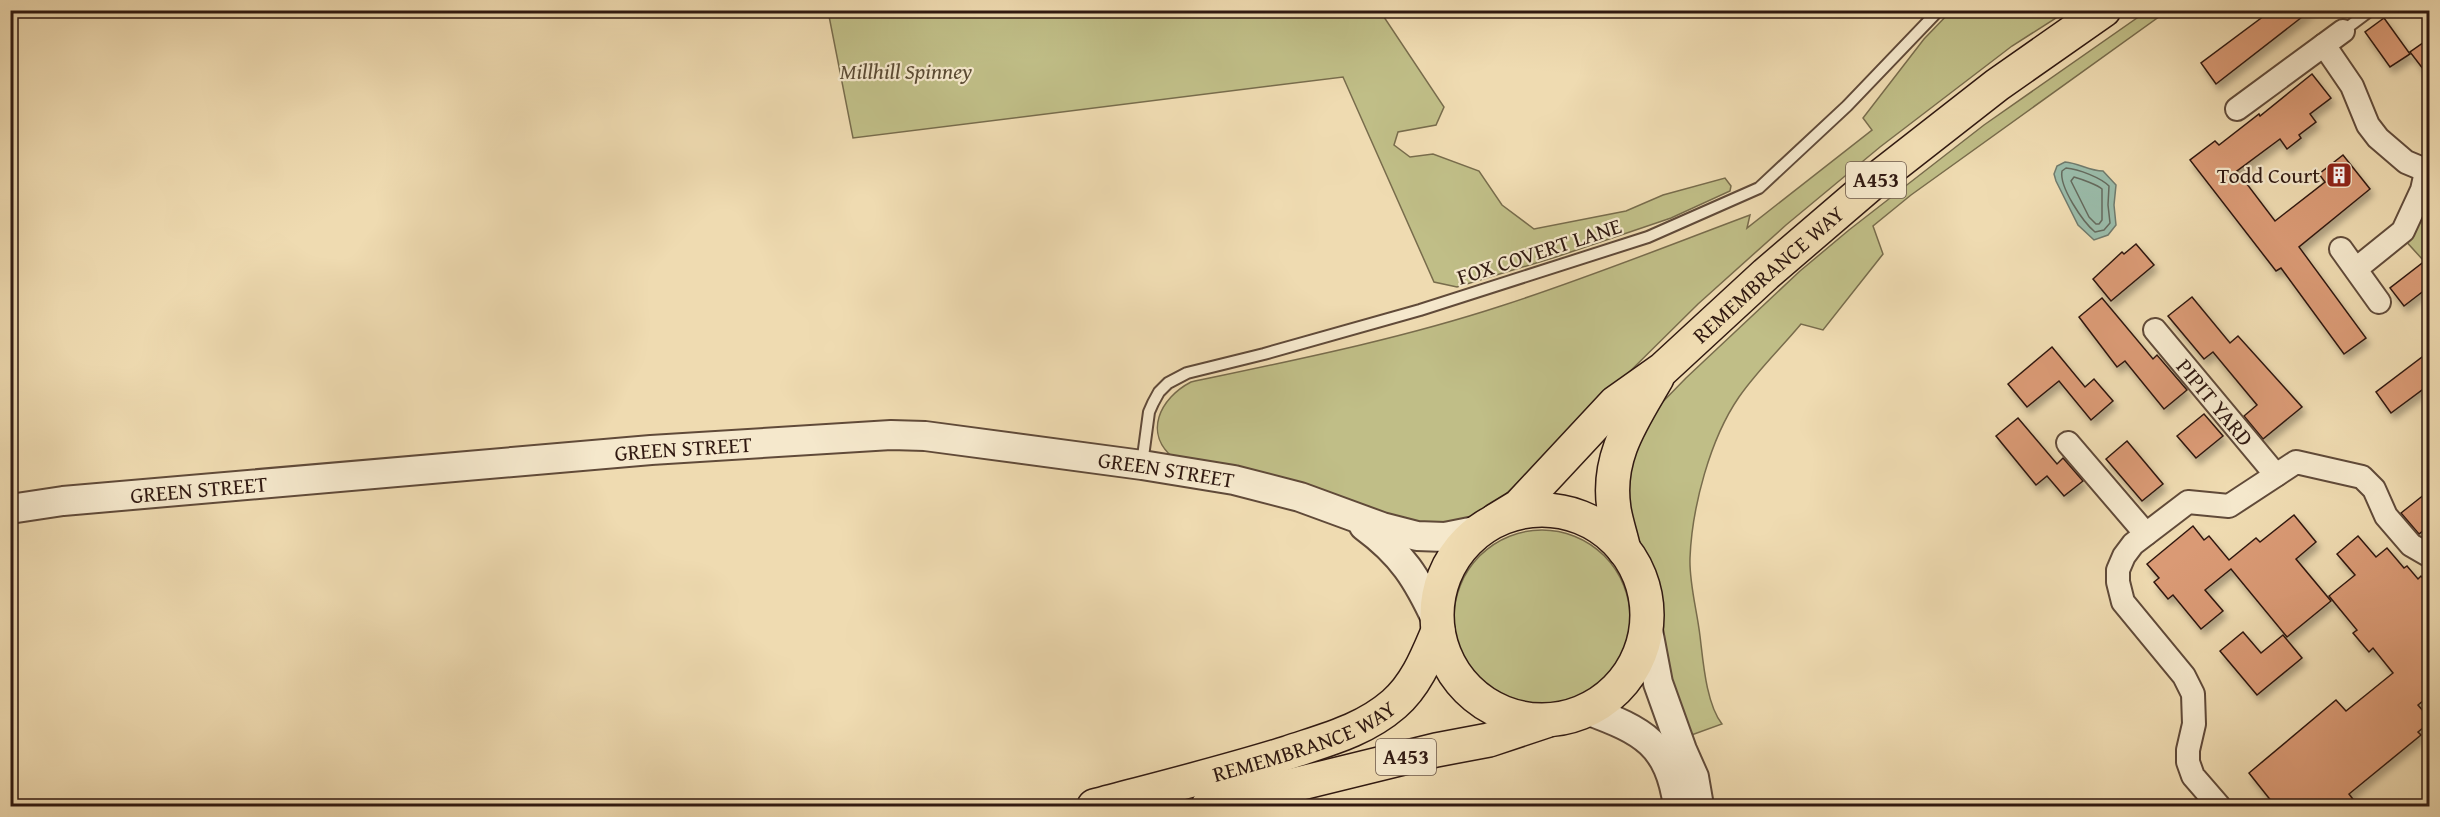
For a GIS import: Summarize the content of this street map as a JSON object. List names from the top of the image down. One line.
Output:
{"streets":{"highway":["A453","REMEMBRANCE WAY"],"street":["PIPIT YARD","GREEN STREET"],"lane":["FOX COVERT LANE"]},"crossings":[["FOX COVERT LANE","GREEN STREET"],["REMEMBRANCE WAY","GREEN STREET"]],"parks":["Millhill Spinney"],"places":{"building":["Todd Court"]}}
